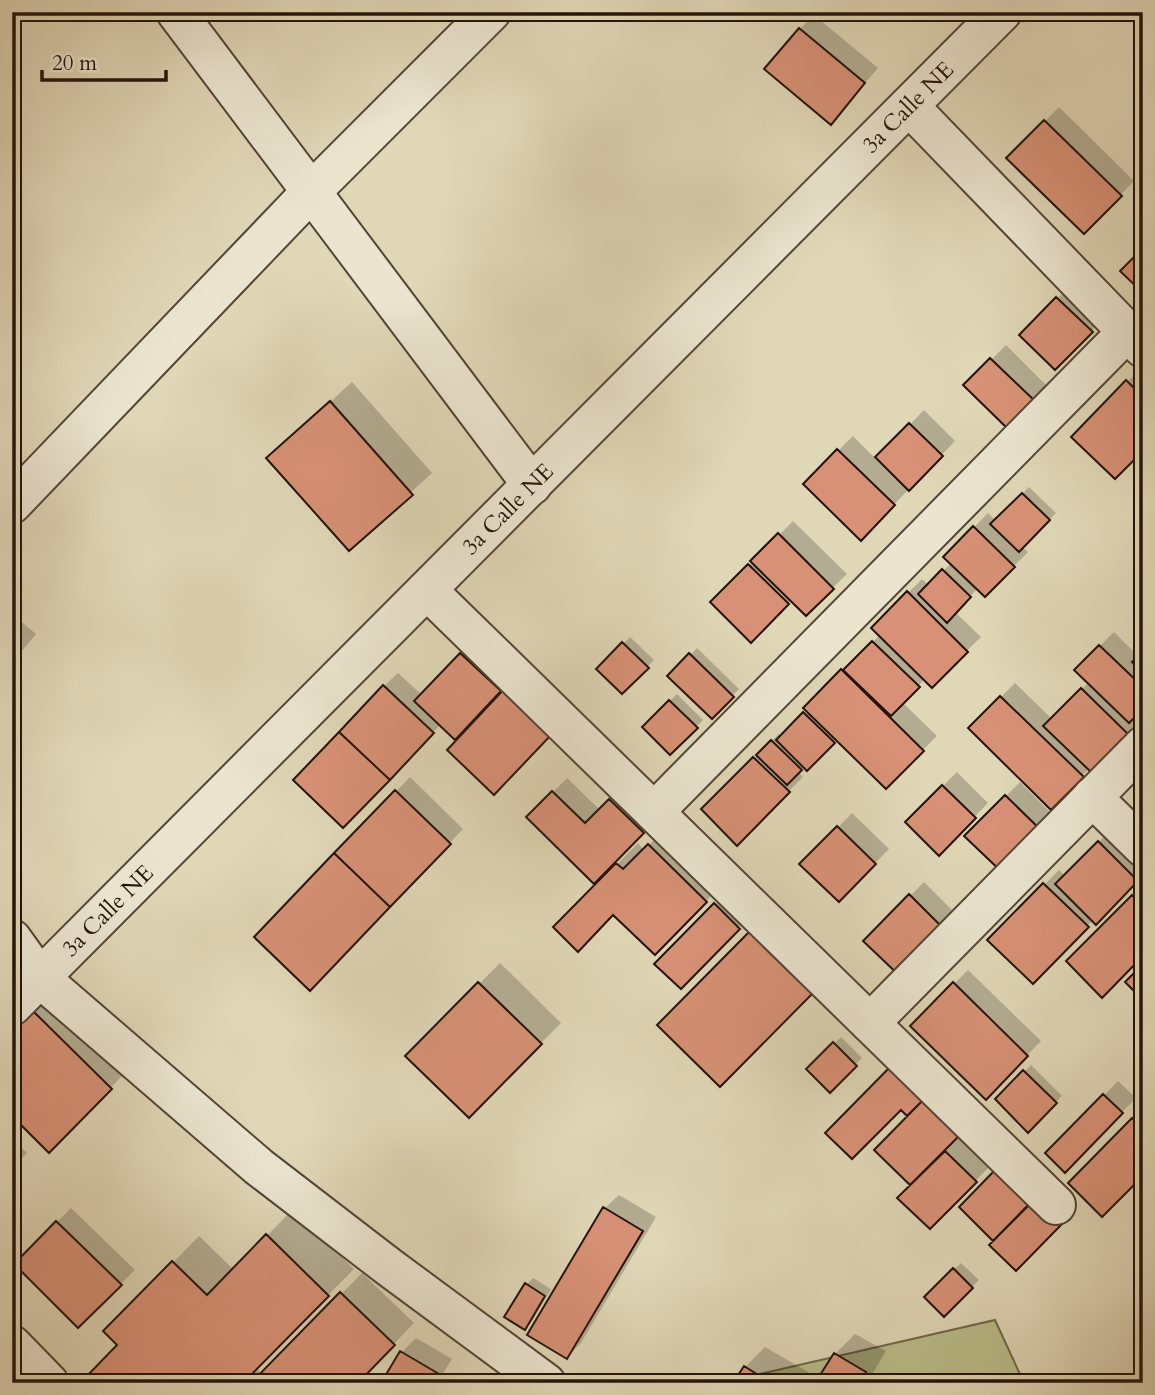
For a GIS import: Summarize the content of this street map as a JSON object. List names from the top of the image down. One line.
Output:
{"streets":{"street":["3a Calle NE"]},"scale_bar":"20 m"}
